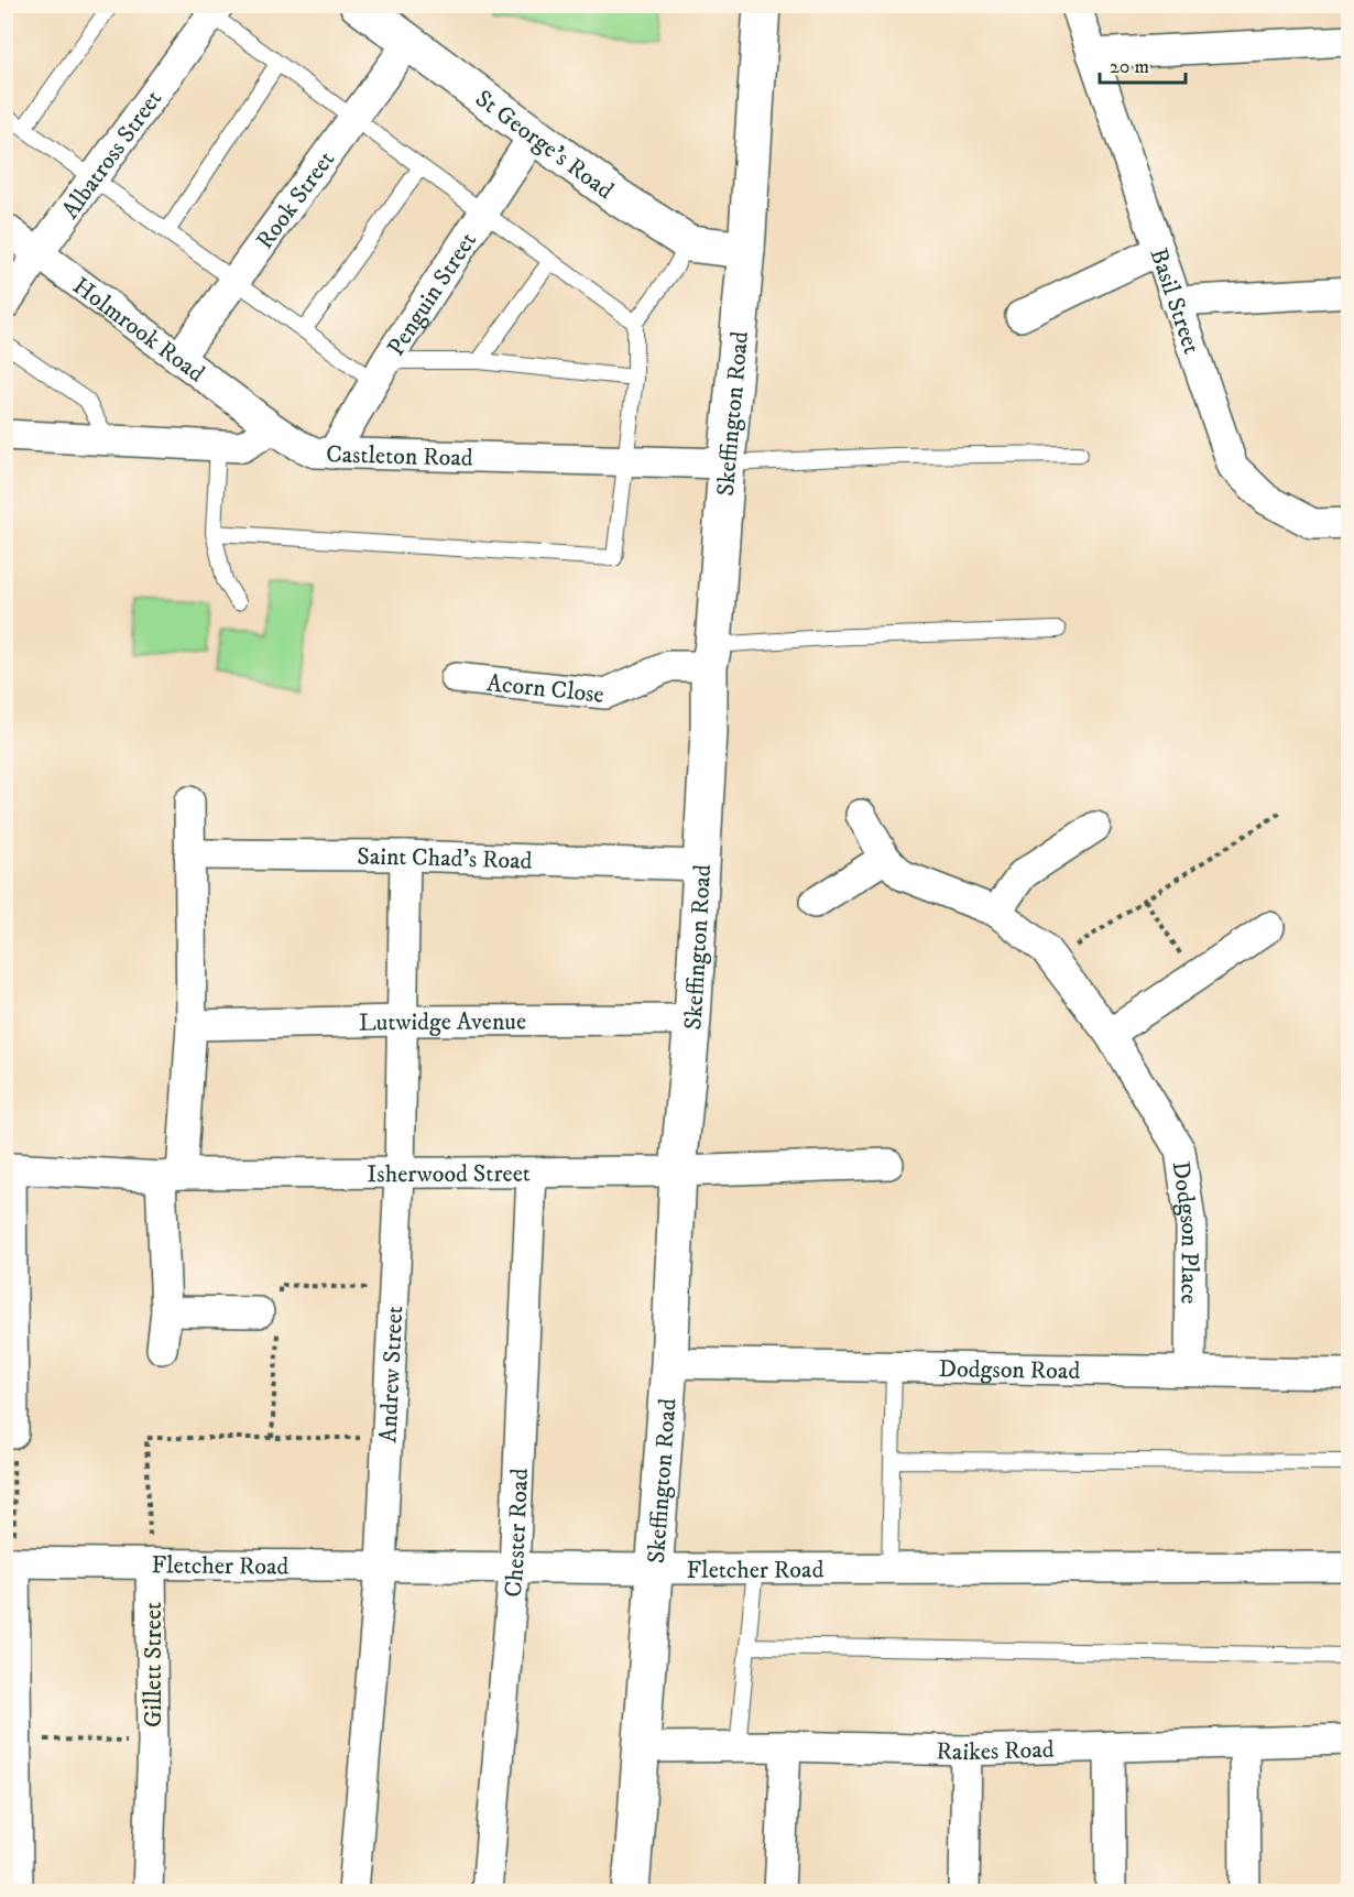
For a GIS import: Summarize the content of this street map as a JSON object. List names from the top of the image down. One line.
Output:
{"streets":{"street":["St George's Road","Albatross Street","Rook Street","Penguin Street","Basil Street","Holmrook Road","Skeffington Road","Castleton Road","Acorn Close","Saint Chad's Road","Lutwidge Avenue","Isherwood Street","Dodgson Place","Dodgson Road","Andrew Street","Chester Road","Fletcher Road","Gillett Street","Raikes Road"]},"crossings":[["St George's Road","Rook Street"],["St George's Road","Penguin Street"],["St George's Road","Skeffington Road"],["Albatross Street","Holmrook Road"],["Rook Street","Holmrook Road"],["Penguin Street","Castleton Road"],["Holmrook Road","Castleton Road"],["Skeffington Road","Castleton Road"],["Skeffington Road","Acorn Close"],["Skeffington Road","Saint Chad's Road"],["Skeffington Road","Lutwidge Avenue"],["Skeffington Road","Isherwood Street"],["Skeffington Road","Dodgson Road"],["Skeffington Road","Fletcher Road"],["Skeffington Road","Raikes Road"],["Saint Chad's Road","Andrew Street"],["Lutwidge Avenue","Andrew Street"],["Isherwood Street","Andrew Street"],["Isherwood Street","Chester Road"],["Dodgson Place","Dodgson Road"],["Andrew Street","Fletcher Road"],["Chester Road","Fletcher Road"],["Fletcher Road","Gillett Street"]],"scale_bar":"20 m"}
